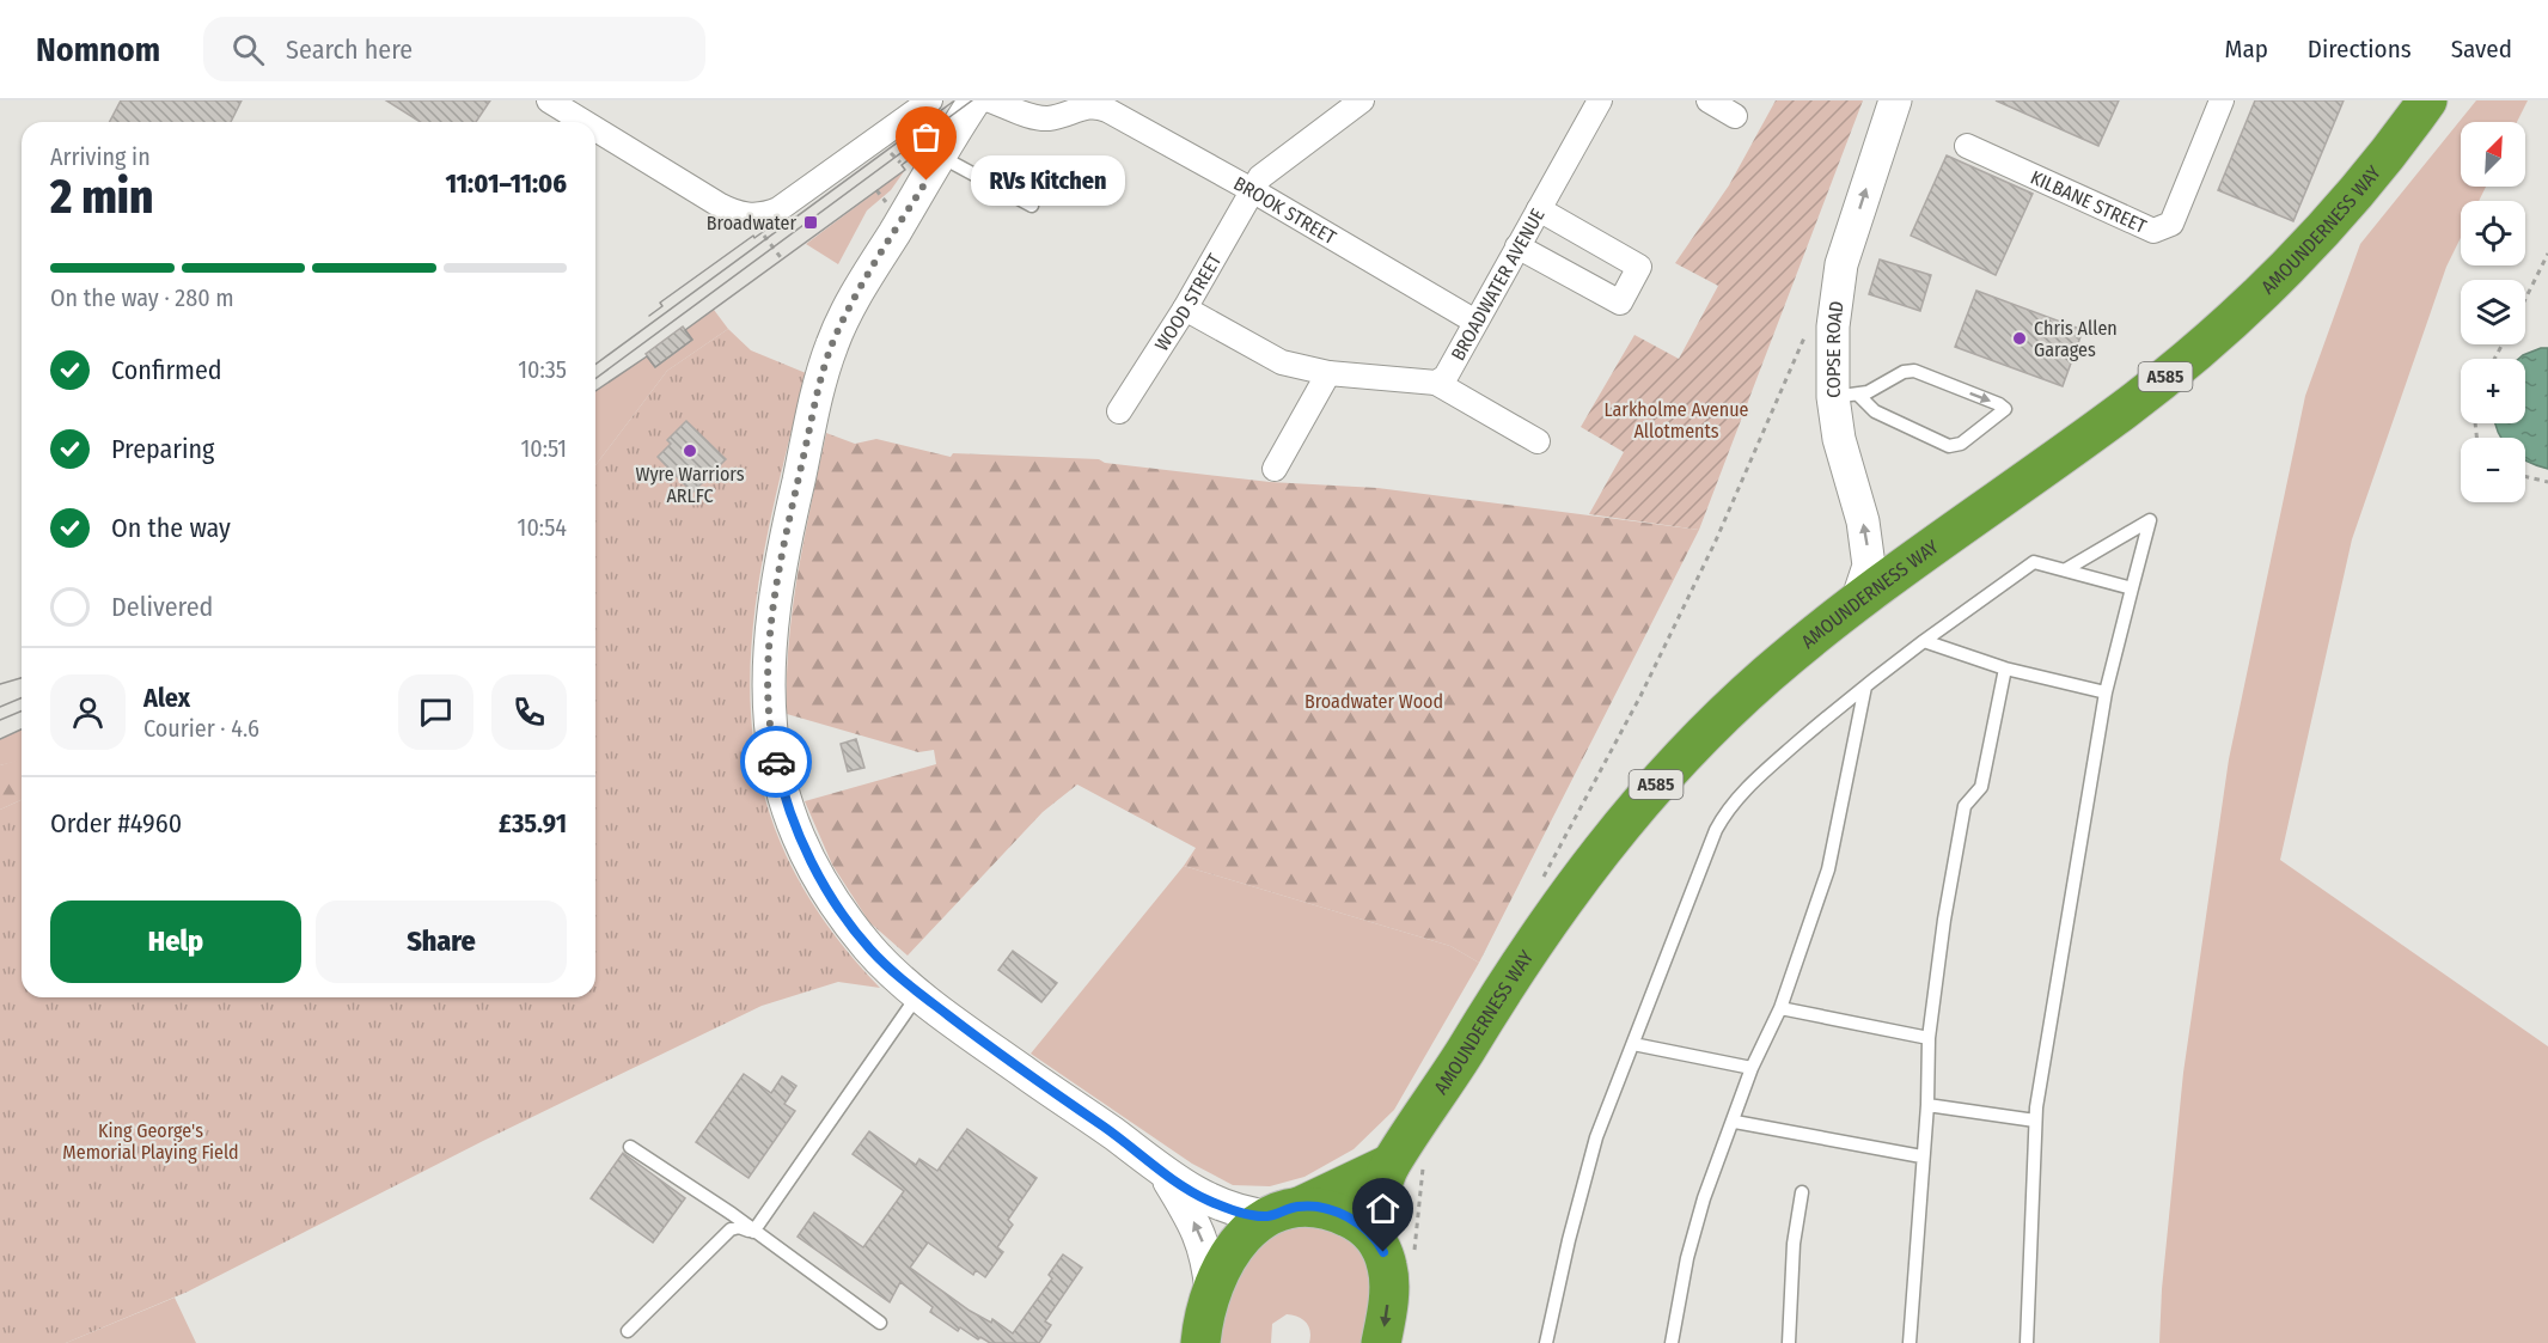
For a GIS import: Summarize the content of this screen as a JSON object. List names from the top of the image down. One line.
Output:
{"streets":{"highway":["AMOUNDERNESS WAY","A585"],"street":["KILBANE STREET","BROOK STREET","BROADWATER AVENUE","WOOD STREET","COPSE ROAD"]},"crossings":[["BROOK STREET","BROADWATER AVENUE"],["BROOK STREET","WOOD STREET"],["AMOUNDERNESS WAY","COPSE ROAD"],["AMOUNDERNESS WAY","A585"]],"one_way":["COPSE ROAD"],"parks":["Larkholme Avenue Allotments","Broadwater Wood","King George's Memorial Playing Field"],"places":{"other":["RVs Kitchen","Chris Allen Garages","Wyre Warriors ARLFC"],"transit":["Broadwater"]},"north":"top right","page":{"header":"Nomnom","search":"Search here","nav":["Map","Directions","Saved"],"map_buttons":["+","−"],"heading":["2 min","Arriving in","11:01–11:06"],"panel":["Alex","Courier · 4.6","Order #4960","£35.91"],"bubble":"RVs Kitchen","bar":"On the way · 280 m","list":[["Confirmed","10:35"],["Preparing","10:51"],["On the way","10:54"],"Delivered"],"buttons":["Help","Share"]}}
